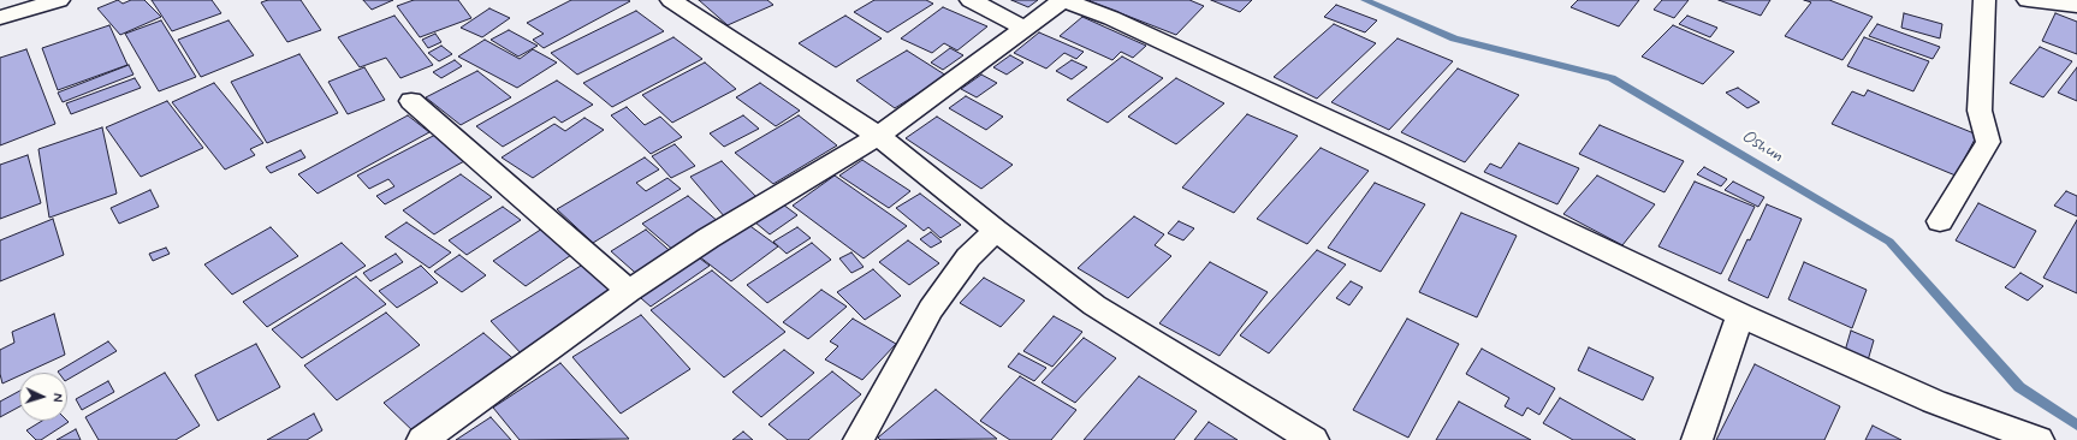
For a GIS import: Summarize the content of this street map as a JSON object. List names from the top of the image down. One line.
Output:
{"water":["Oshun"],"north":"right"}
